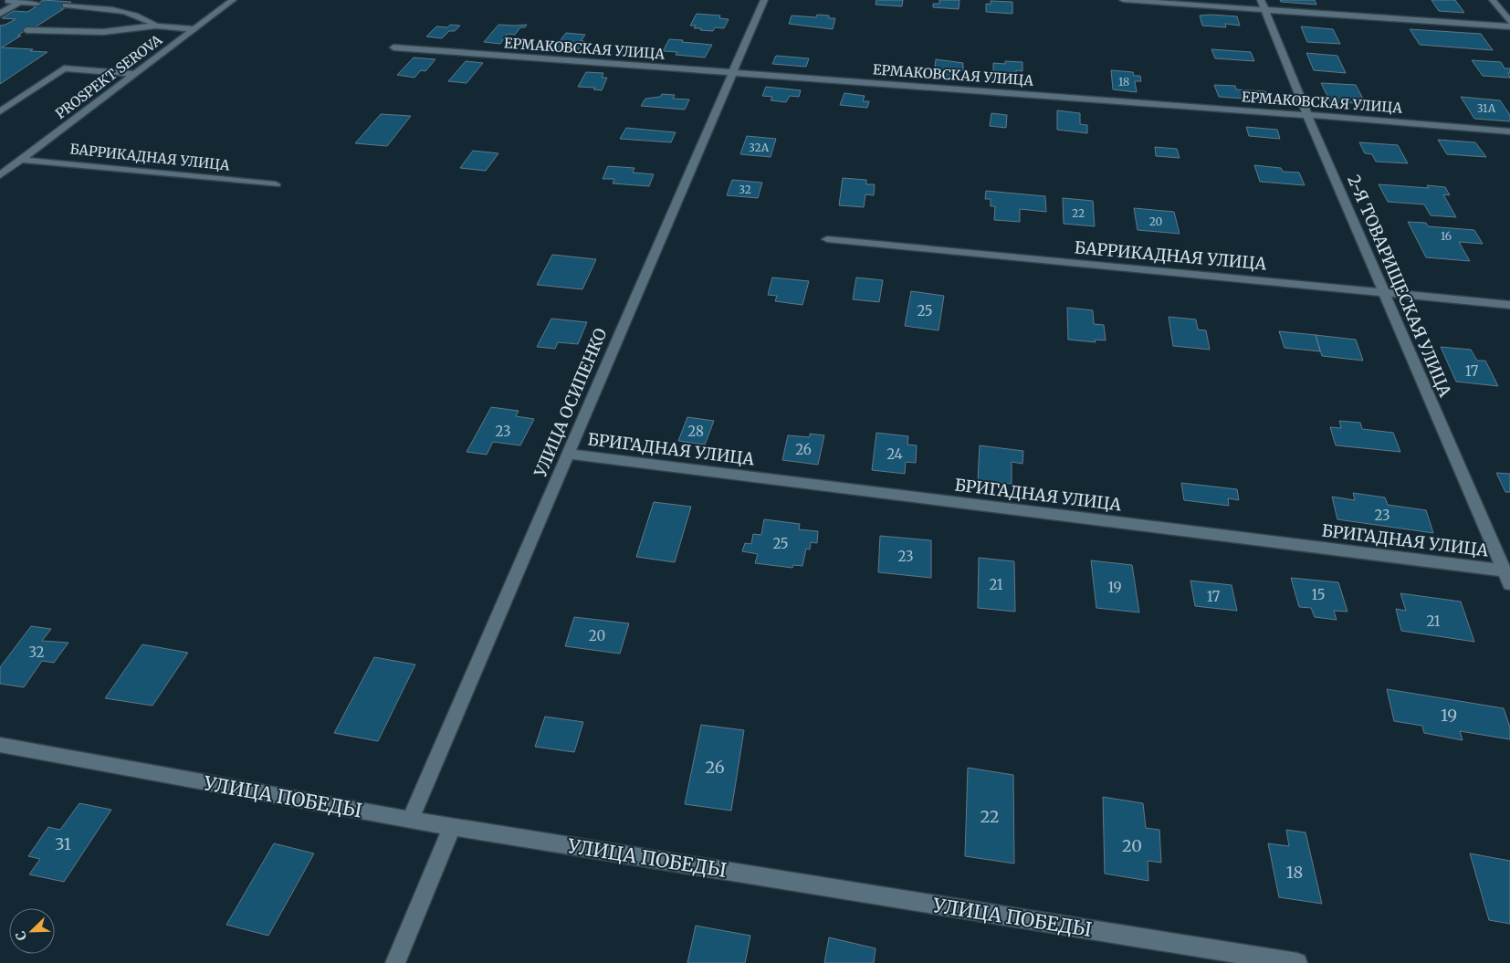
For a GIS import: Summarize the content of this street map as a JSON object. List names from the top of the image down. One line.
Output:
{"streets":{"street":["ЕРМАКОВСКАЯ УЛИЦА","PROSPEKT SEROVA","БАРРИКАДНАЯ УЛИЦА","2-Я ТОВАРИЩЕСКАЯ УЛИЦА","УЛИЦА ОСИПЕНКО","БРИГАДНАЯ УЛИЦА","УЛИЦА ПОБЕДЫ"]},"crossings":[["ЕРМАКОВСКАЯ УЛИЦА","2-Я ТОВАРИЩЕСКАЯ УЛИЦА"],["ЕРМАКОВСКАЯ УЛИЦА","УЛИЦА ОСИПЕНКО"],["PROSPEKT SEROVA","БАРРИКАДНАЯ УЛИЦА"],["БАРРИКАДНАЯ УЛИЦА","2-Я ТОВАРИЩЕСКАЯ УЛИЦА"],["2-Я ТОВАРИЩЕСКАЯ УЛИЦА","БРИГАДНАЯ УЛИЦА"],["УЛИЦА ОСИПЕНКО","БРИГАДНАЯ УЛИЦА"],["УЛИЦА ОСИПЕНКО","УЛИЦА ПОБЕДЫ"]],"house_numbers":["18","31А","32А","32","22","20","16","25","17","23","28","26","24","23","25","23","21","19","15","17","21","20","32","19","26","22","31","20","18"],"north":"bottom left"}
